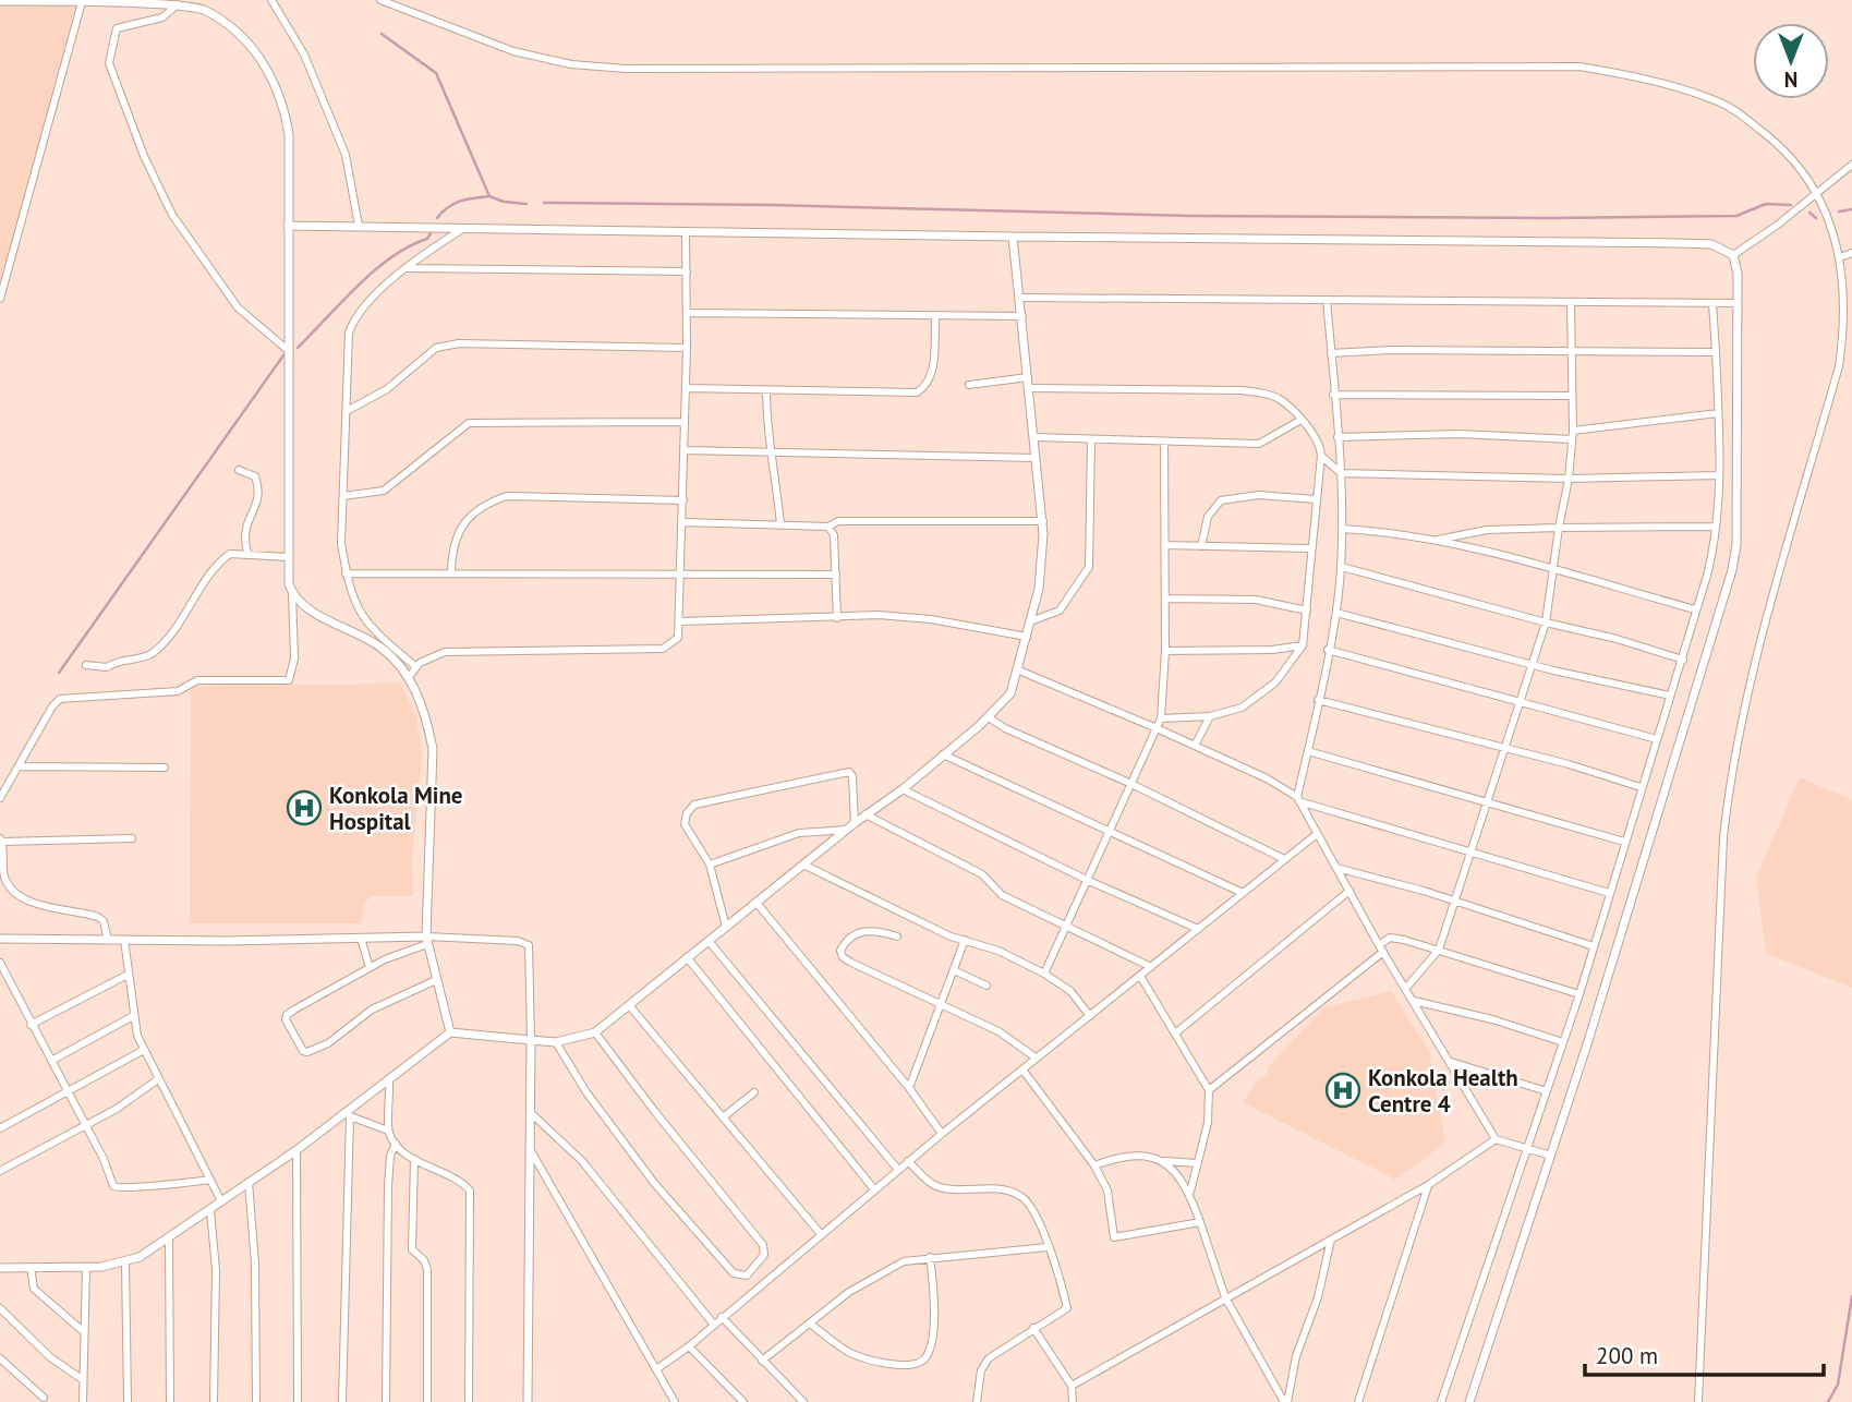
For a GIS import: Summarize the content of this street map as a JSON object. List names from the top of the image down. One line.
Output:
{"places":{"hospital":["Konkola Mine Hospital","Konkola Health Centre 4"]},"scale_bar":"200 m","north":"bottom"}
